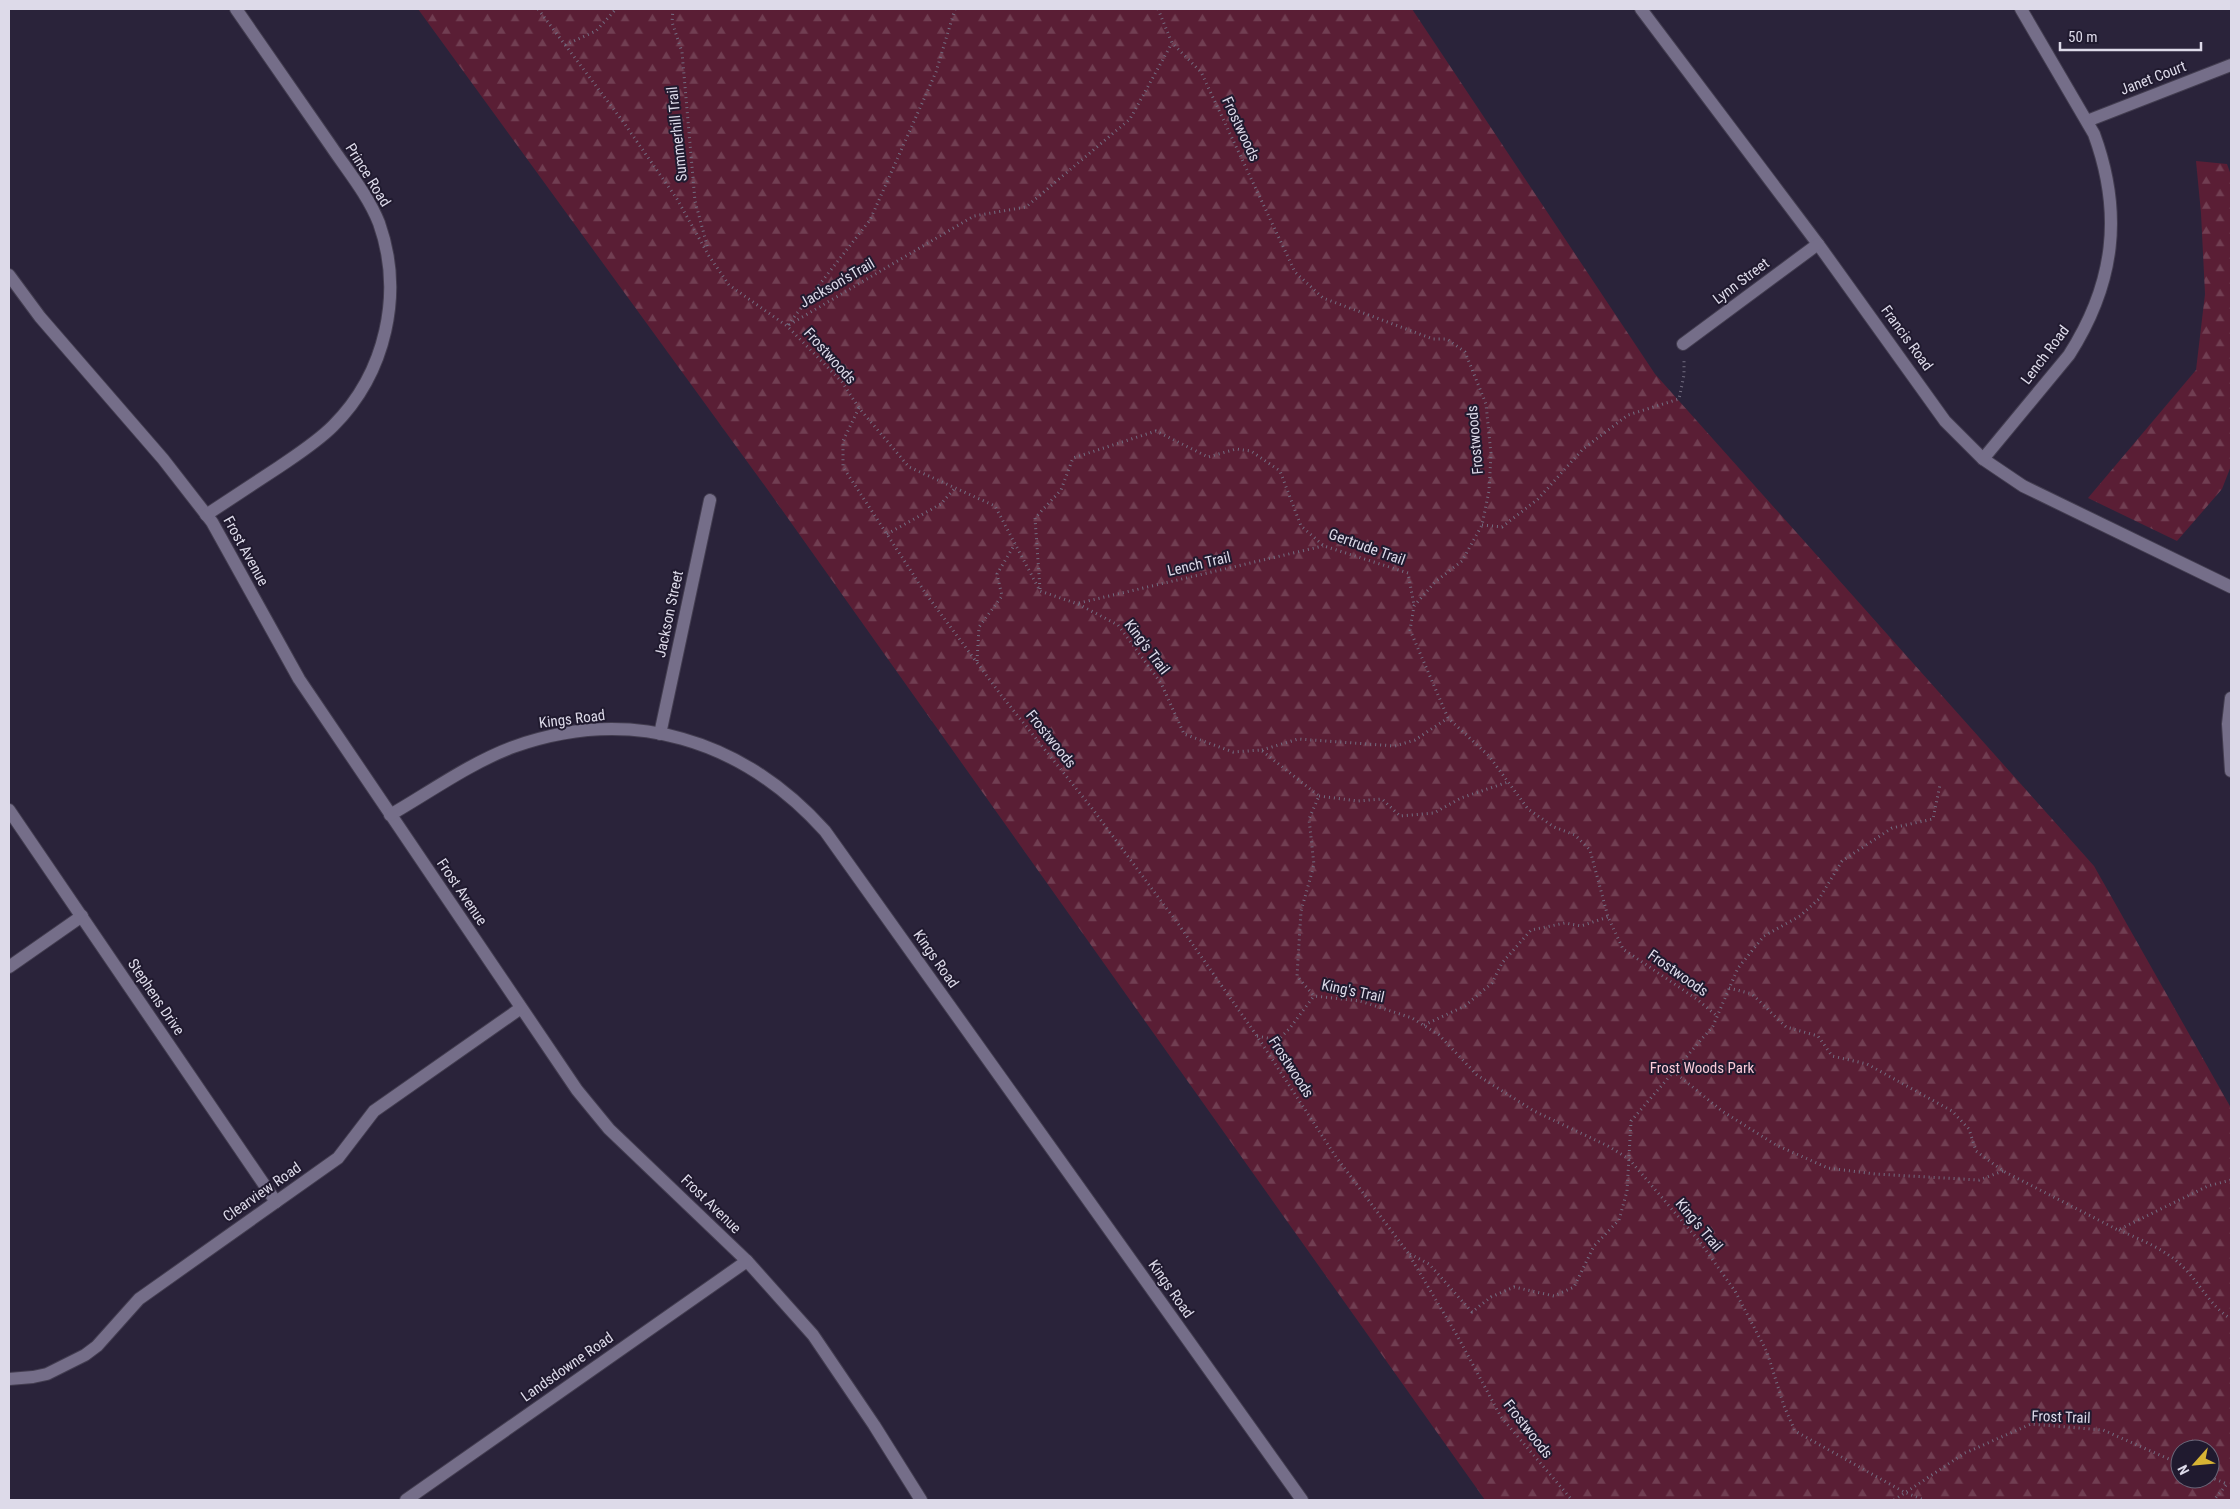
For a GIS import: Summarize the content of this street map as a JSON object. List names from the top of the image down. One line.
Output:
{"streets":{"street":["Janet Court","Prince Road","Lynn Street","Francis Road","Lench Road","Frost Avenue","Jackson Street","Kings Road","Stephens Drive","Clearview Road","Landsdowne Road"],"path":["Frostwoods","Summerhill Trail","Jackson'sTrail","Gertrude Trail","Lench Trail","King's Trail","Frost Trail"]},"crossings":[["Janet Court","Lench Road"],["Frostwoods","Summerhill Trail"],["Frostwoods","Jackson'sTrail"],["Frostwoods","Gertrude Trail"],["Frostwoods","King's Trail"],["Prince Road","Frost Avenue"],["Lynn Street","Francis Road"],["Francis Road","Lench Road"],["Gertrude Trail","Lench Trail"],["Gertrude Trail","King's Trail"],["Frost Avenue","Kings Road"],["Frost Avenue","Clearview Road"],["Frost Avenue","Landsdowne Road"],["Lench Trail","King's Trail"],["Jackson Street","Kings Road"],["King's Trail","Frost Trail"],["Stephens Drive","Clearview Road"]],"parks":["Frost Woods Park"],"scale_bar":"50 m","north":"bottom left"}
